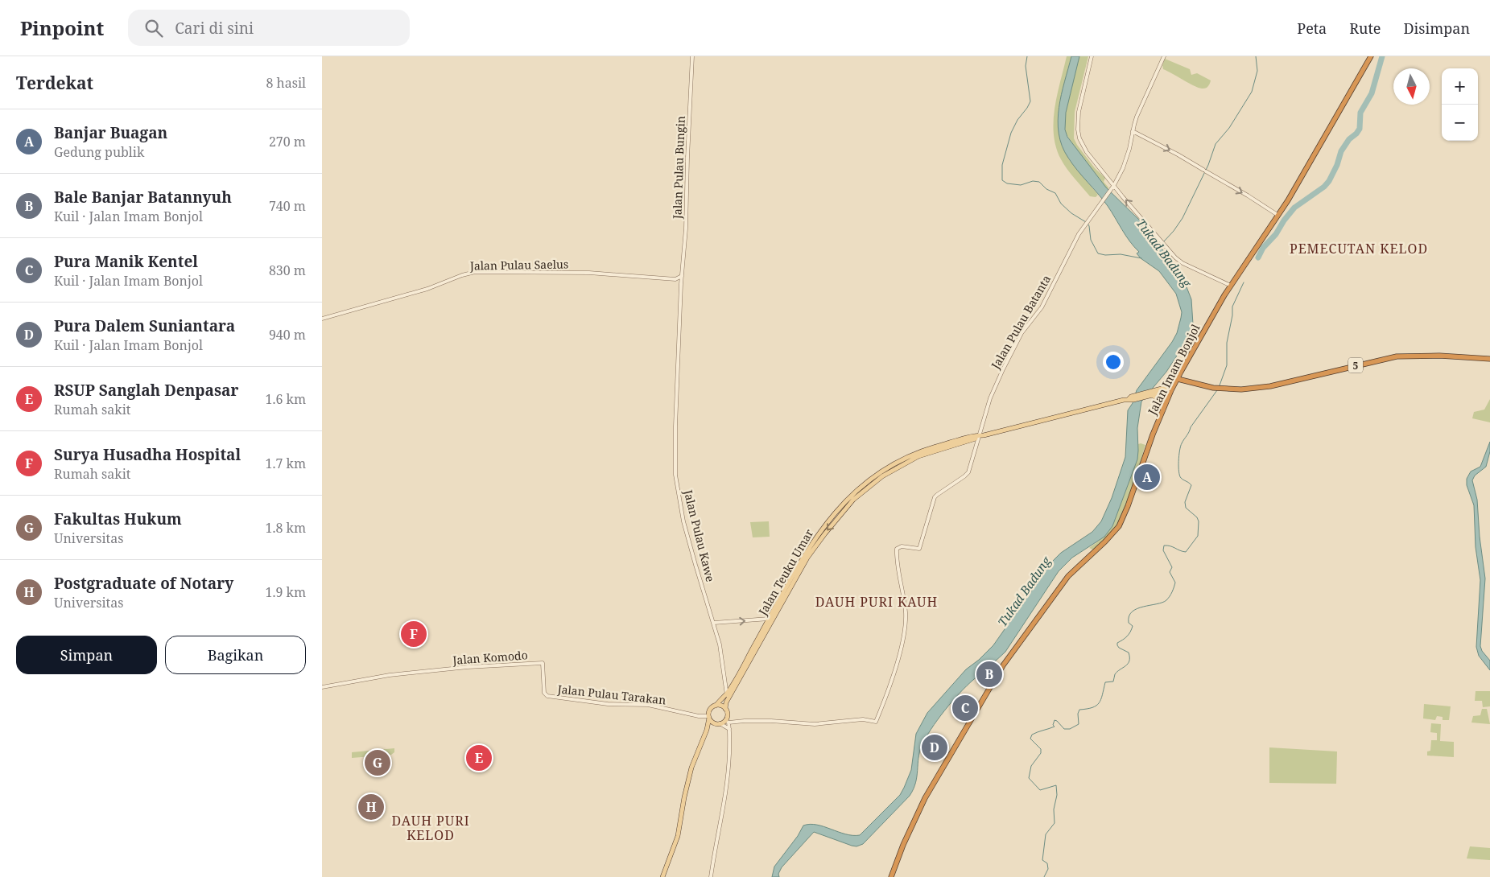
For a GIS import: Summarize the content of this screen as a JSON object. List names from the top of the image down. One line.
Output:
{"streets":{"highway":["5","Jalan Imam Bonjol"],"main road":["Jalan Teuku Umar"],"street":["Jalan Pulau Bungin","Jalan Pulau Saelus","Jalan Pulau Batanta","Jalan Pulau Kawe","Jalan Komodo","Jalan Pulau Tarakan"]},"crossings":[["Jalan Pulau Bungin","Jalan Pulau Kawe"],["Jalan Pulau Batanta","Jalan Teuku Umar"],["Jalan Pulau Batanta","Jalan Pulau Tarakan"],["5","Jalan Imam Bonjol"],["Jalan Imam Bonjol","Jalan Teuku Umar"],["Jalan Pulau Kawe","Jalan Teuku Umar"],["Jalan Teuku Umar","Jalan Pulau Tarakan"],["Jalan Komodo","Jalan Pulau Tarakan"]],"districts":["PEMECUTAN KELOD","DAUH PURI KAUH","DAUH PURI KELOD"],"water":["Tukad Badung"],"north":"bottom","page":{"header":"Pinpoint","search":"Cari di sini","nav":["Peta","Rute","Disimpan"],"heading":["Terdekat","8 hasil"],"map_buttons":["+","−"],"list":[{"mark":"A","name":"Banjar Buagan","note":"Gedung publik","value":"270 m"},{"mark":"B","name":"Bale Banjar Batannyuh","note":"Kuil · Jalan Imam Bonjol","value":"740 m"},{"mark":"C","name":"Pura Manik Kentel","note":"Kuil · Jalan Imam Bonjol","value":"830 m"},{"mark":"D","name":"Pura Dalem Suniantara","note":"Kuil · Jalan Imam Bonjol","value":"940 m"},{"mark":"E","name":"RSUP Sanglah Denpasar","note":"Rumah sakit","value":"1.6 km"},{"mark":"F","name":"Surya Husadha Hospital","note":"Rumah sakit","value":"1.7 km"},{"mark":"G","name":"Fakultas Hukum","note":"Universitas","value":"1.8 km"},{"mark":"H","name":"Postgraduate of Notary","note":"Universitas","value":"1.9 km"}],"pins":["A","F","B","C","D","E","G","H"],"buttons":["Simpan","Bagikan"]}}
